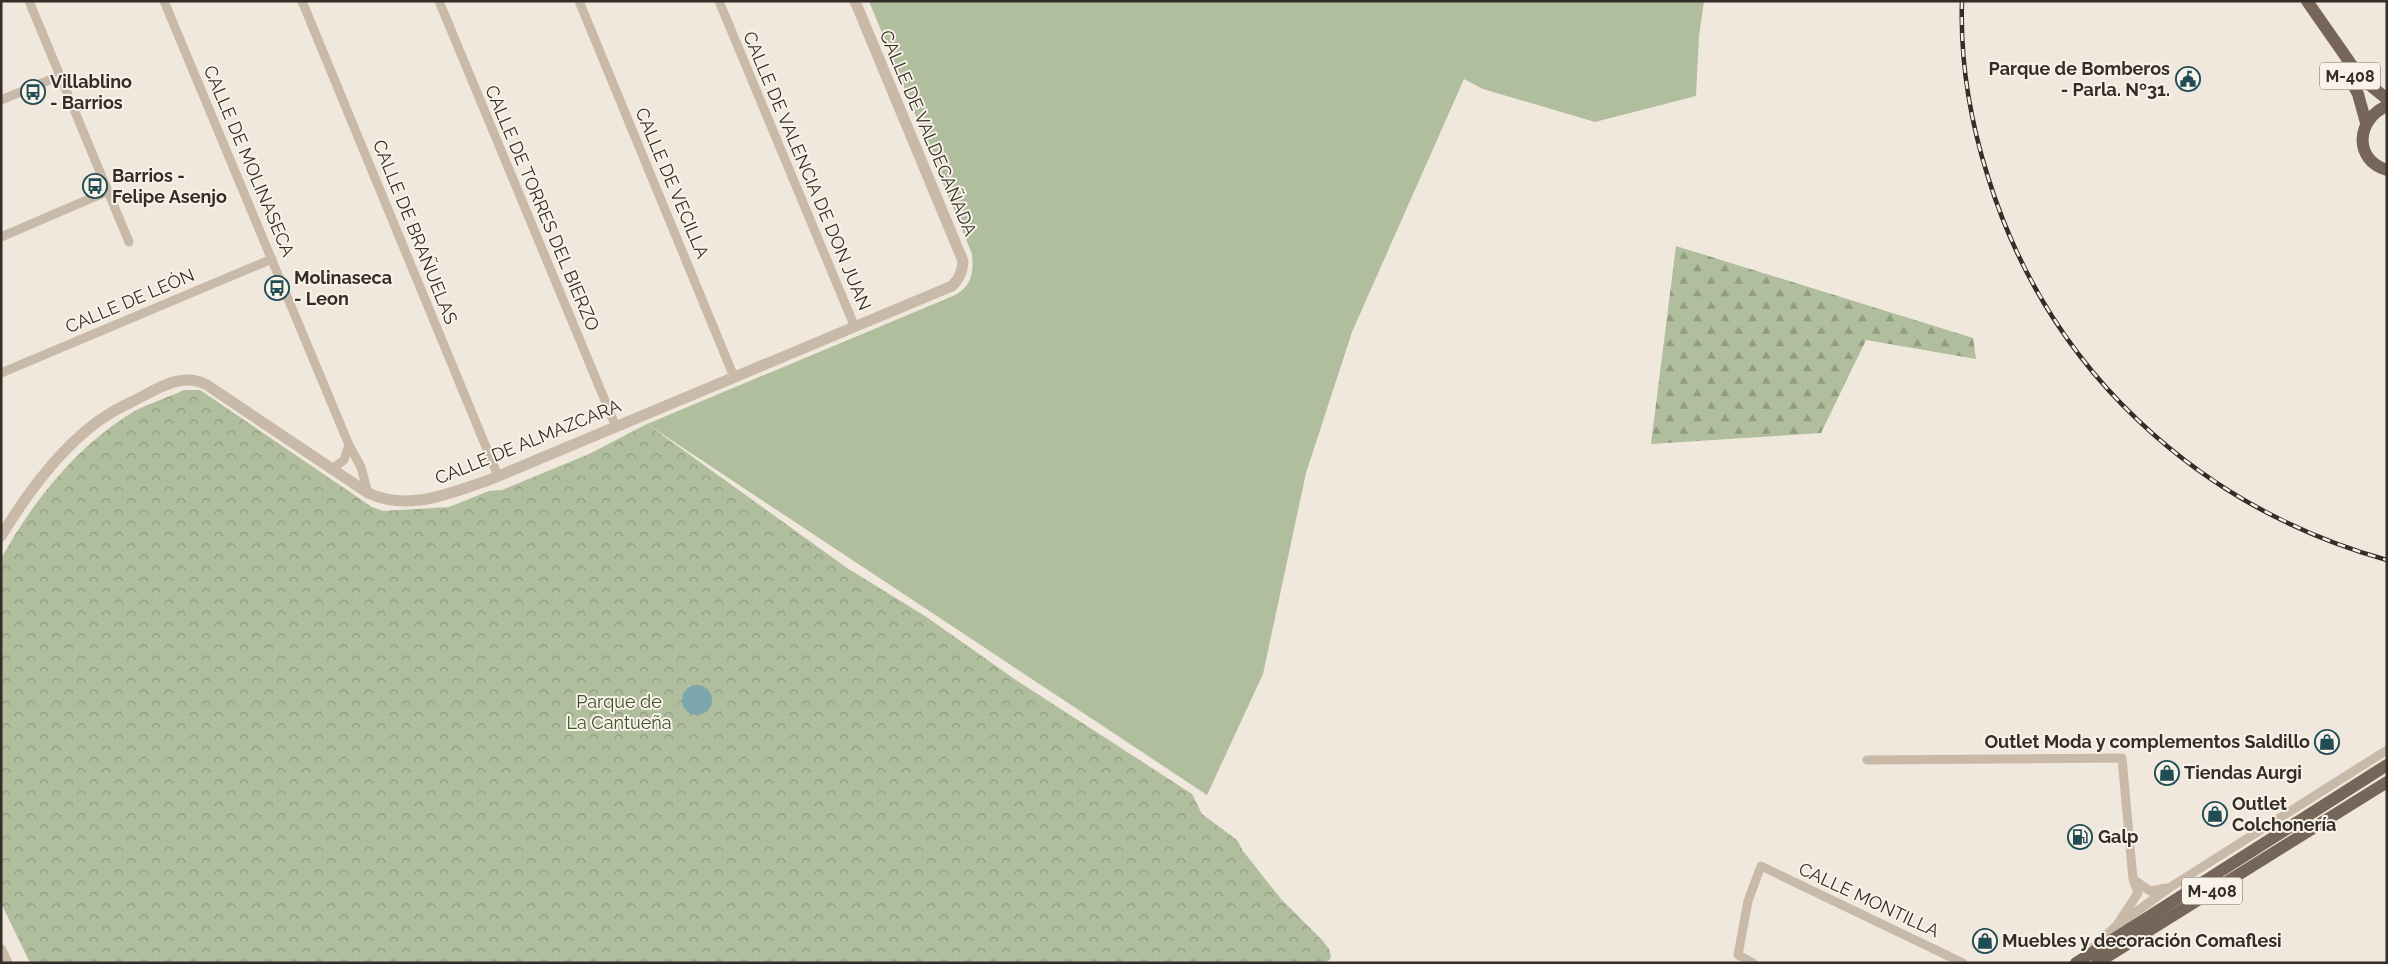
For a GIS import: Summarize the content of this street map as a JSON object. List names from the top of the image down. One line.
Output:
{"streets":{"main road":["M-408"],"street":["CALLE DE VALDECAÑADA","CALLE DE MOLINASECA","CALLE DE VALENCIA DE DON JUAN","CALLE DE VECILLA","CALLE DE TORRES DEL BIERZO","CALLE DE BRAÑUELAS","CALLE DE LEÓN","CALLE DE ALMAZCARA","CALLE MONTILLA"]},"crossings":[["CALLE DE VALDECAÑADA","CALLE DE ALMAZCARA"],["CALLE DE MOLINASECA","CALLE DE LEÓN"],["CALLE DE MOLINASECA","CALLE DE ALMAZCARA"],["CALLE DE VALENCIA DE DON JUAN","CALLE DE ALMAZCARA"],["CALLE DE VECILLA","CALLE DE ALMAZCARA"],["CALLE DE TORRES DEL BIERZO","CALLE DE ALMAZCARA"],["CALLE DE BRAÑUELAS","CALLE DE ALMAZCARA"]],"parks":["Parque de La Cantueña"],"places":{"public building":["Parque de Bomberos - Parla. Nº31."],"bus stop":["Villablino - Barrios","Barrios - Felipe Asenjo","Molinaseca - Leon"],"shop":["Outlet Moda y complementos Saldillo","Tiendas Aurgi","Outlet Colchonería","Muebles y decoración Comaflesi"],"fuel station":["Galp"]}}
